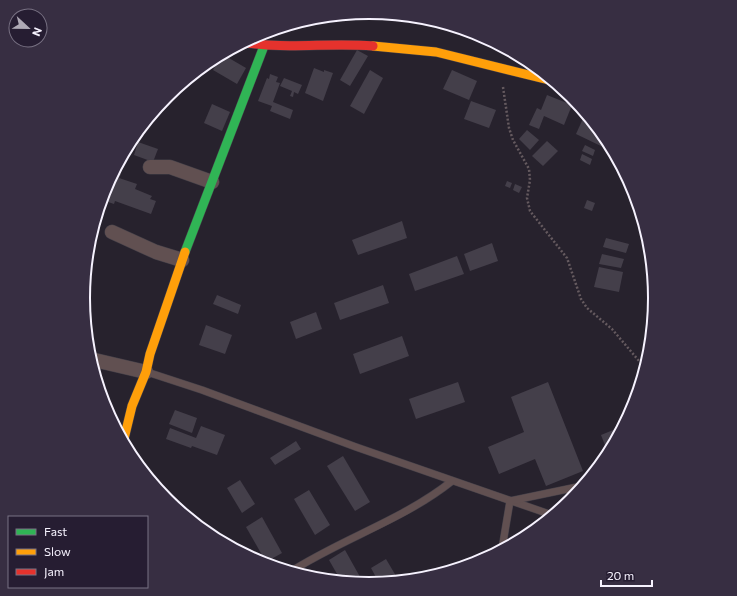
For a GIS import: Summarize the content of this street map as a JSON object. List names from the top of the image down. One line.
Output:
{"legend":["Fast","Slow","Jam"],"scale_bar":"20 m","north":"right"}
